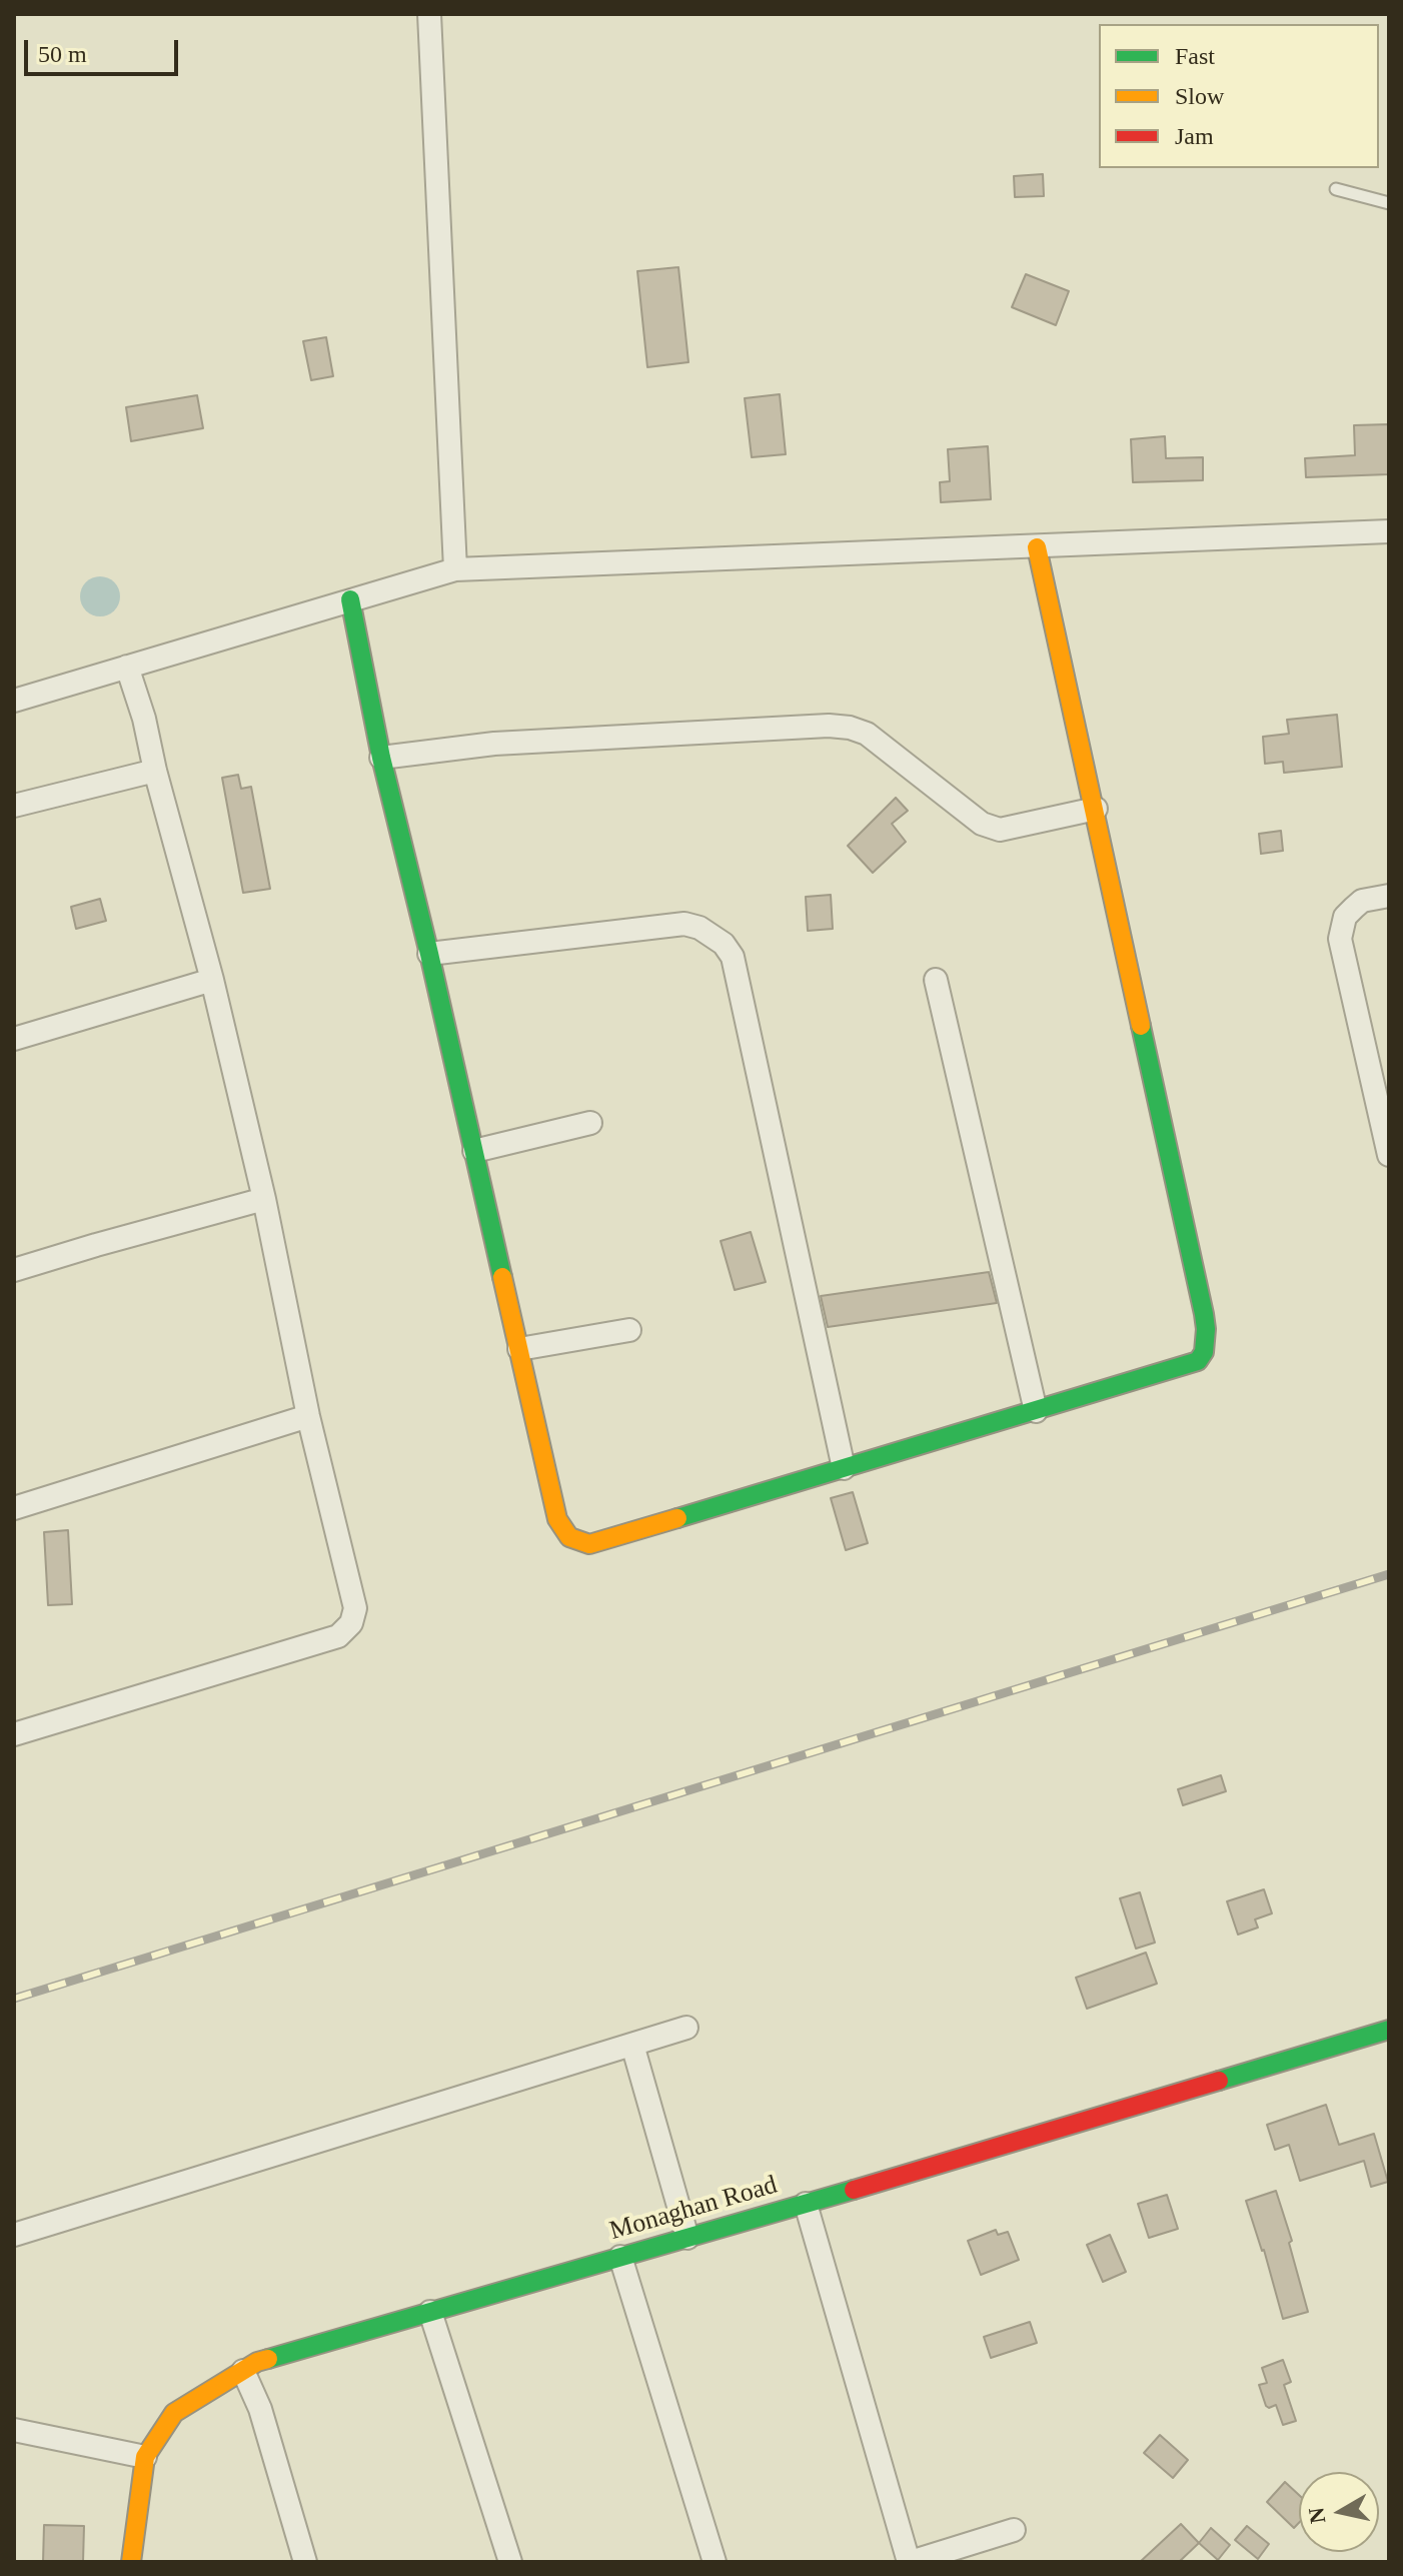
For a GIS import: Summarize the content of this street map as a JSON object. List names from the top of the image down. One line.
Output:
{"streets":{"street":["Monaghan Road"]},"legend":["Fast","Slow","Jam"],"scale_bar":"50 m","north":"left"}
